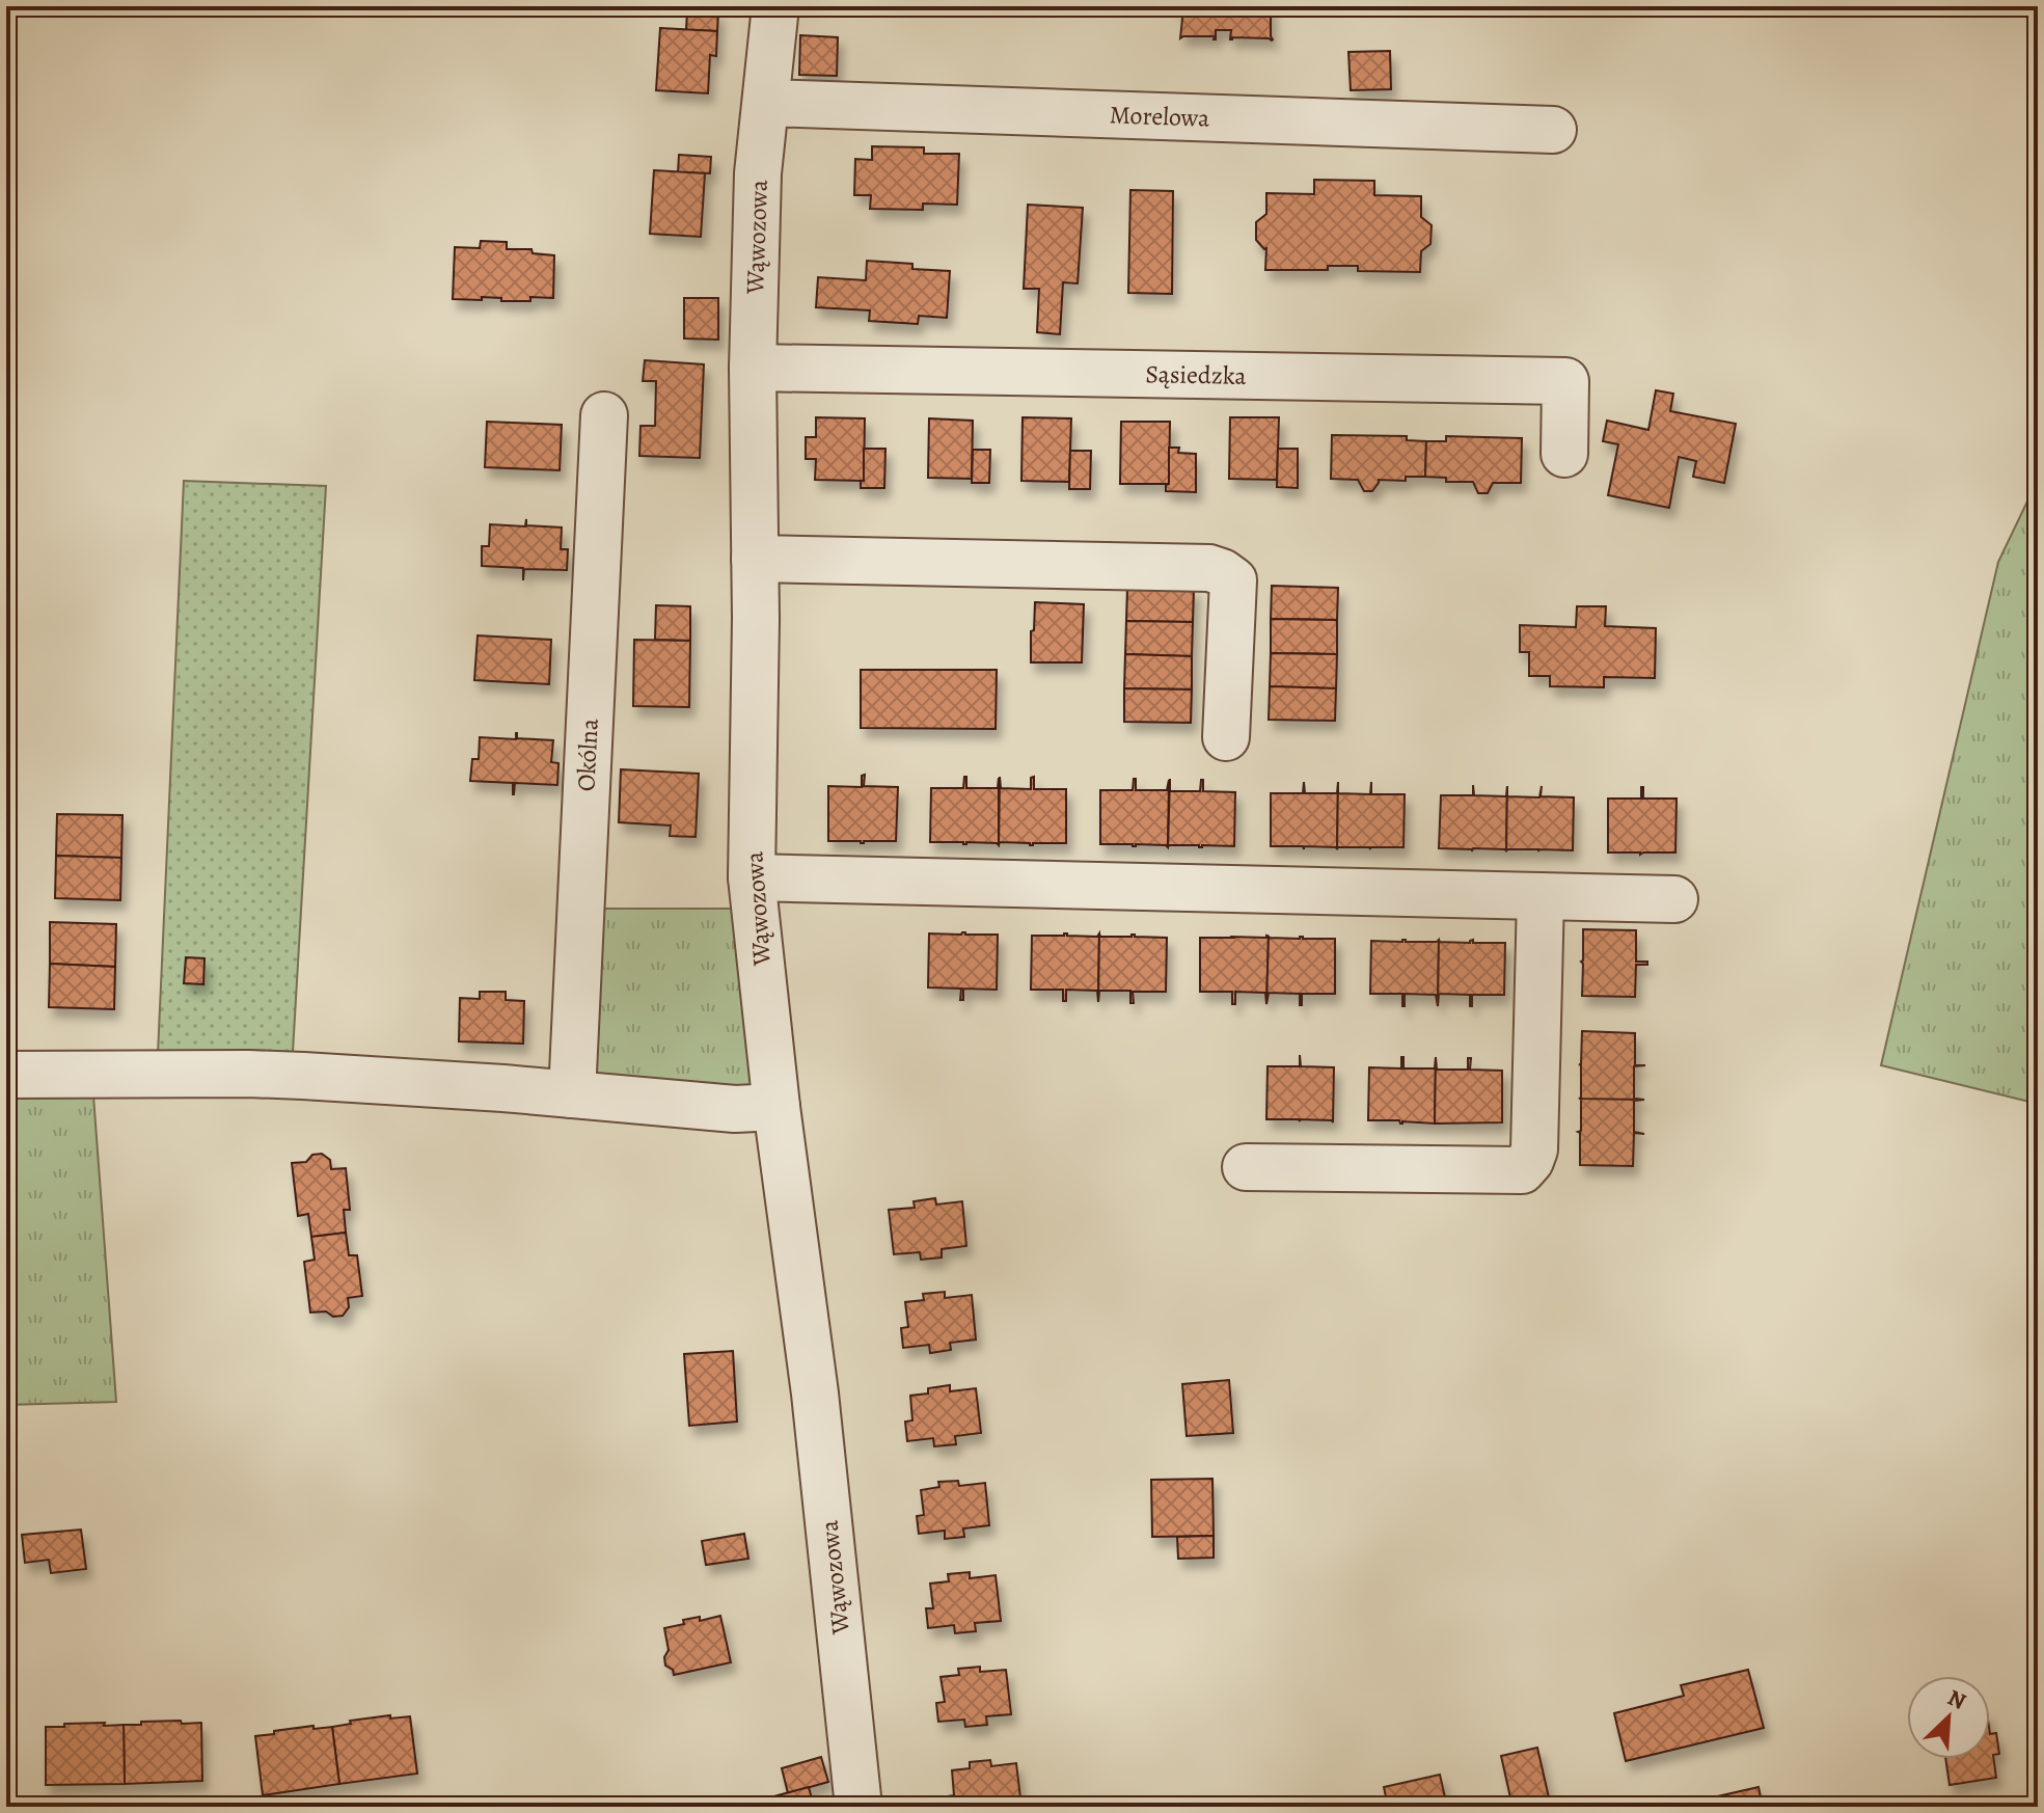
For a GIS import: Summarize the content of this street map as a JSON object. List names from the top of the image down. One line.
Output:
{"streets":{"street":["Morelowa","Wąwozowa","Sąsiedzka","Okólna"]},"crossings":[["Morelowa","Wąwozowa"],["Wąwozowa","Sąsiedzka"]],"north":"top right"}
